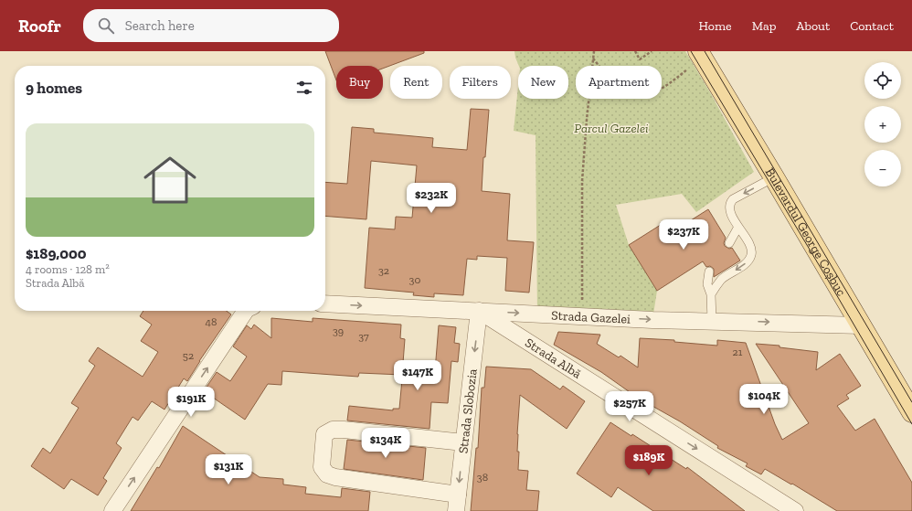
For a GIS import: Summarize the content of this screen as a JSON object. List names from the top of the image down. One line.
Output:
{"streets":{"main road":["Bulevardul George Coșbuc"],"street":["Strada Gazelei","Strada Albă","Strada Slobozia"]},"crossings":[["Bulevardul George Coșbuc","Strada Gazelei"],["Strada Gazelei","Strada Albă"],["Strada Gazelei","Strada Slobozia"],["Strada Albă","Strada Slobozia"]],"one_way":["Strada Gazelei","Strada Albă","Strada Slobozia"],"parks":["Parcul Gazelei"],"house_numbers":["32","30","48","39","37","21","52","38"],"page":{"header":"Roofr","search":"Search here","nav":["Home","Map","About","Contact"],"map_buttons":["+","−"],"chip":["Buy","Rent","Filters","New","Apartment"],"heading":"9 homes","list":[{"name":"$189,000","note":"4 rooms · 128 m² · Strada Albă"}],"price":["$232K","$237K","$147K","$104K","$191K","$257K","$134K","$189K","$131K"]}}
